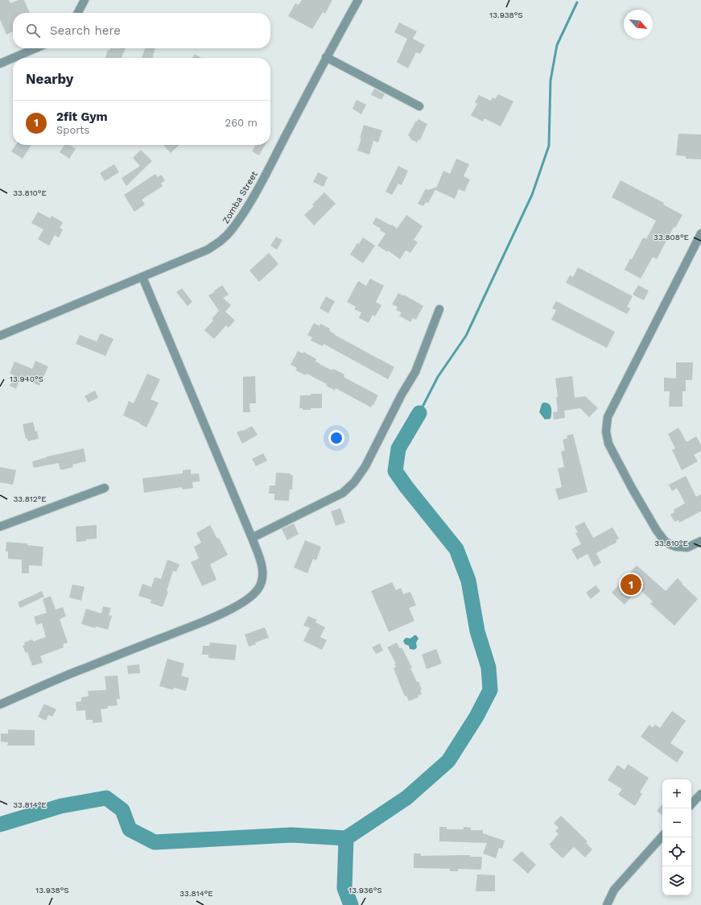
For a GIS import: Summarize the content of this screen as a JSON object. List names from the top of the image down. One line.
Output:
{"streets":{"street":["Zomba Street"]},"north":"bottom right","page":{"search":"Search here","heading":"Nearby","list":[{"mark":"1","name":"2fit Gym","note":"Sports","value":"260 m"}],"pins":"1","map_buttons":["+","−"]},"coordinates":["13.938°S","33.810°E","33.808°E","13.940°S","33.812°E","33.814°E","13.936°S"]}
